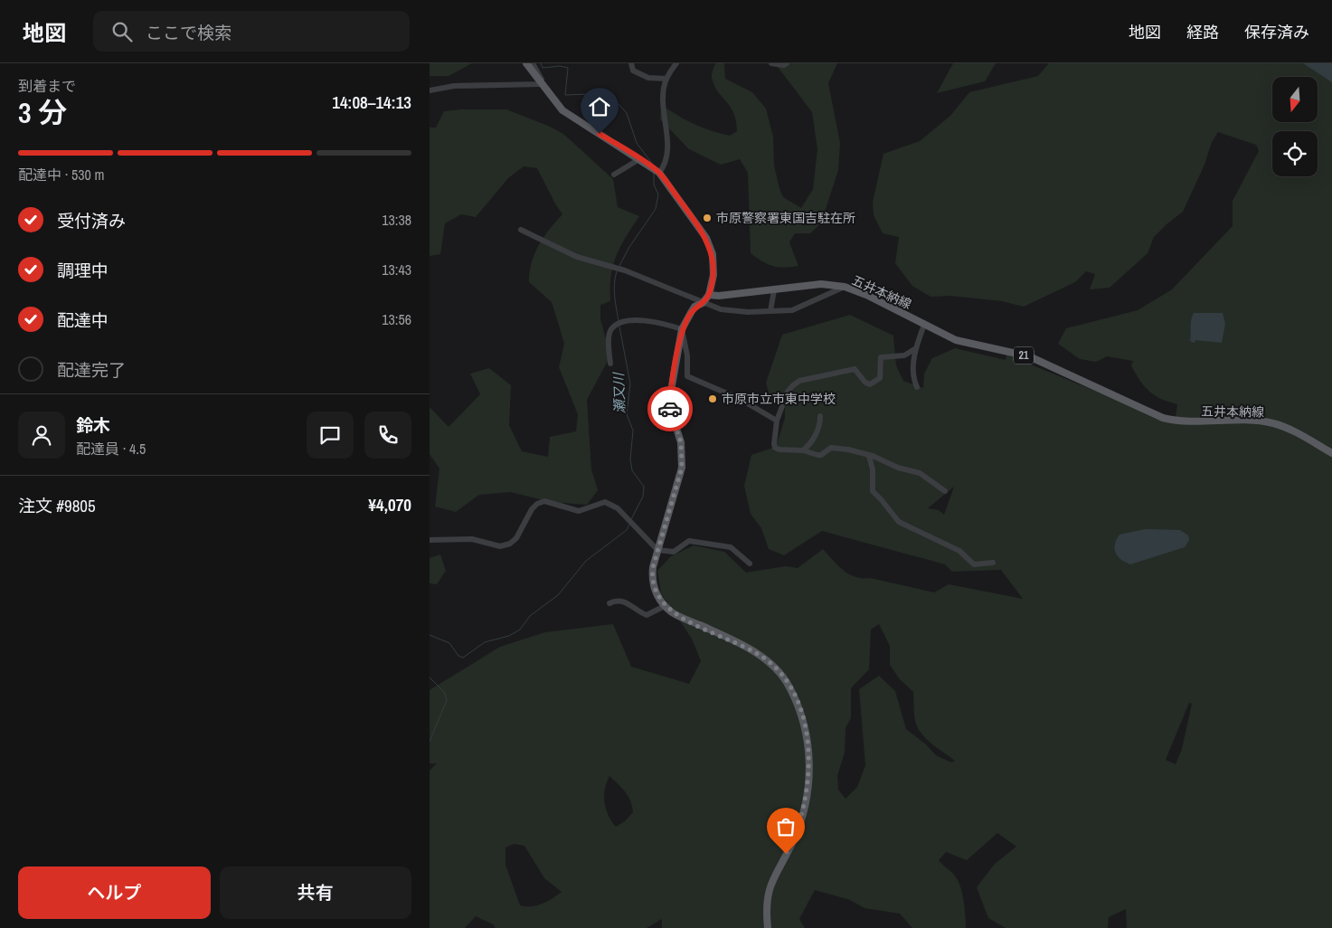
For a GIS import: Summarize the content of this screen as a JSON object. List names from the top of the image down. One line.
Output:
{"streets":{"main road":["五井本納線","21"]},"water":["瀬又川"],"places":["市原警察署東国吉駐在所","市原市立市東中学校"],"north":"bottom","page":{"header":"地図","search":"ここで検索","nav":["地図","経路","保存済み"],"heading":["3 分","到着まで","14:08–14:13"],"panel":["鈴木","配達員 · 4.5","注文 #9805","¥4,070"],"bar":"配達中 · 530 m","list":[["受付済み","13:38"],["調理中","13:43"],["配達中","13:56"],"配達完了"],"buttons":["ヘルプ","共有"]}}
